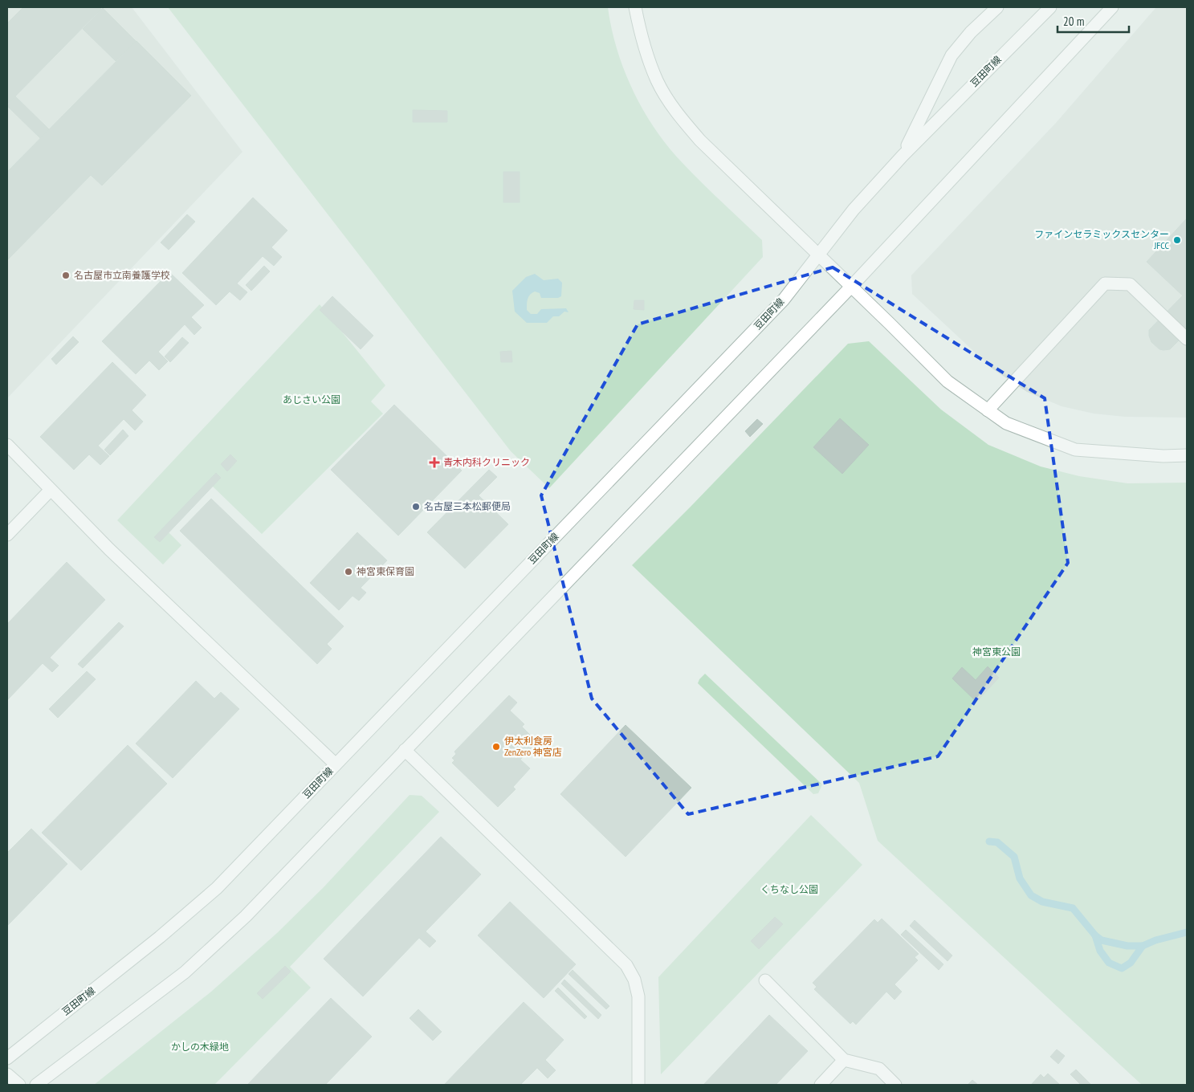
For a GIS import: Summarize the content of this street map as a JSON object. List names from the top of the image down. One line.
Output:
{"streets":{"street":["豆田町線"]},"parks":["あじさい公園","神宮東公園","くちなし公園","かしの木緑地"],"places":{"other":["ファインセラミックスセンター JFCC","名古屋市立南養護学校","名古屋三本松郵便局","神宮東保育園","伊太利食房 ZenZero 神宮店"],"health":["青木内科クリニック"]},"scale_bar":"20 m"}
